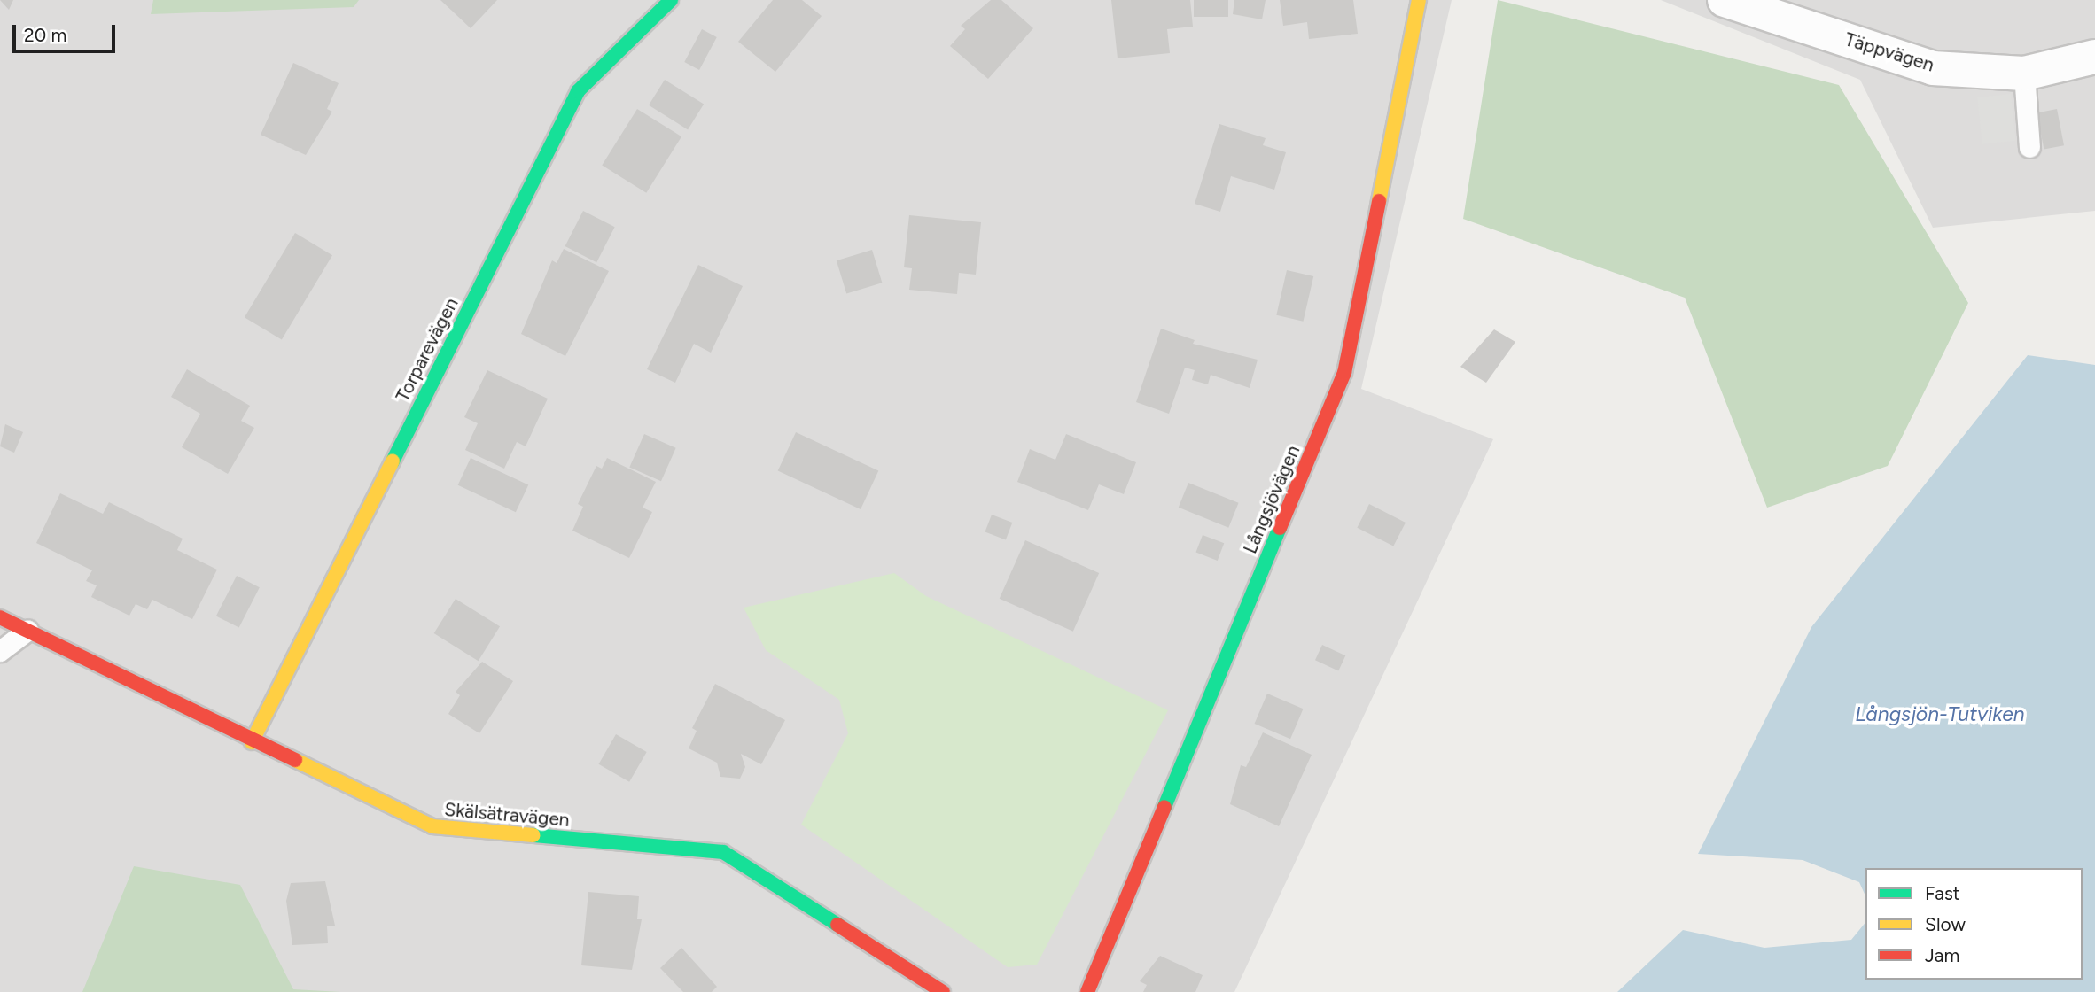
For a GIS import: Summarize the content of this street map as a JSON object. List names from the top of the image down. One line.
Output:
{"streets":{"street":["Täppvägen","Torparevägen","Långsjövägen","Skälsätravägen"]},"crossings":[["Torparevägen","Skälsätravägen"]],"water":["Långsjön-Tutviken"],"legend":["Fast","Slow","Jam"],"scale_bar":"20 m"}
